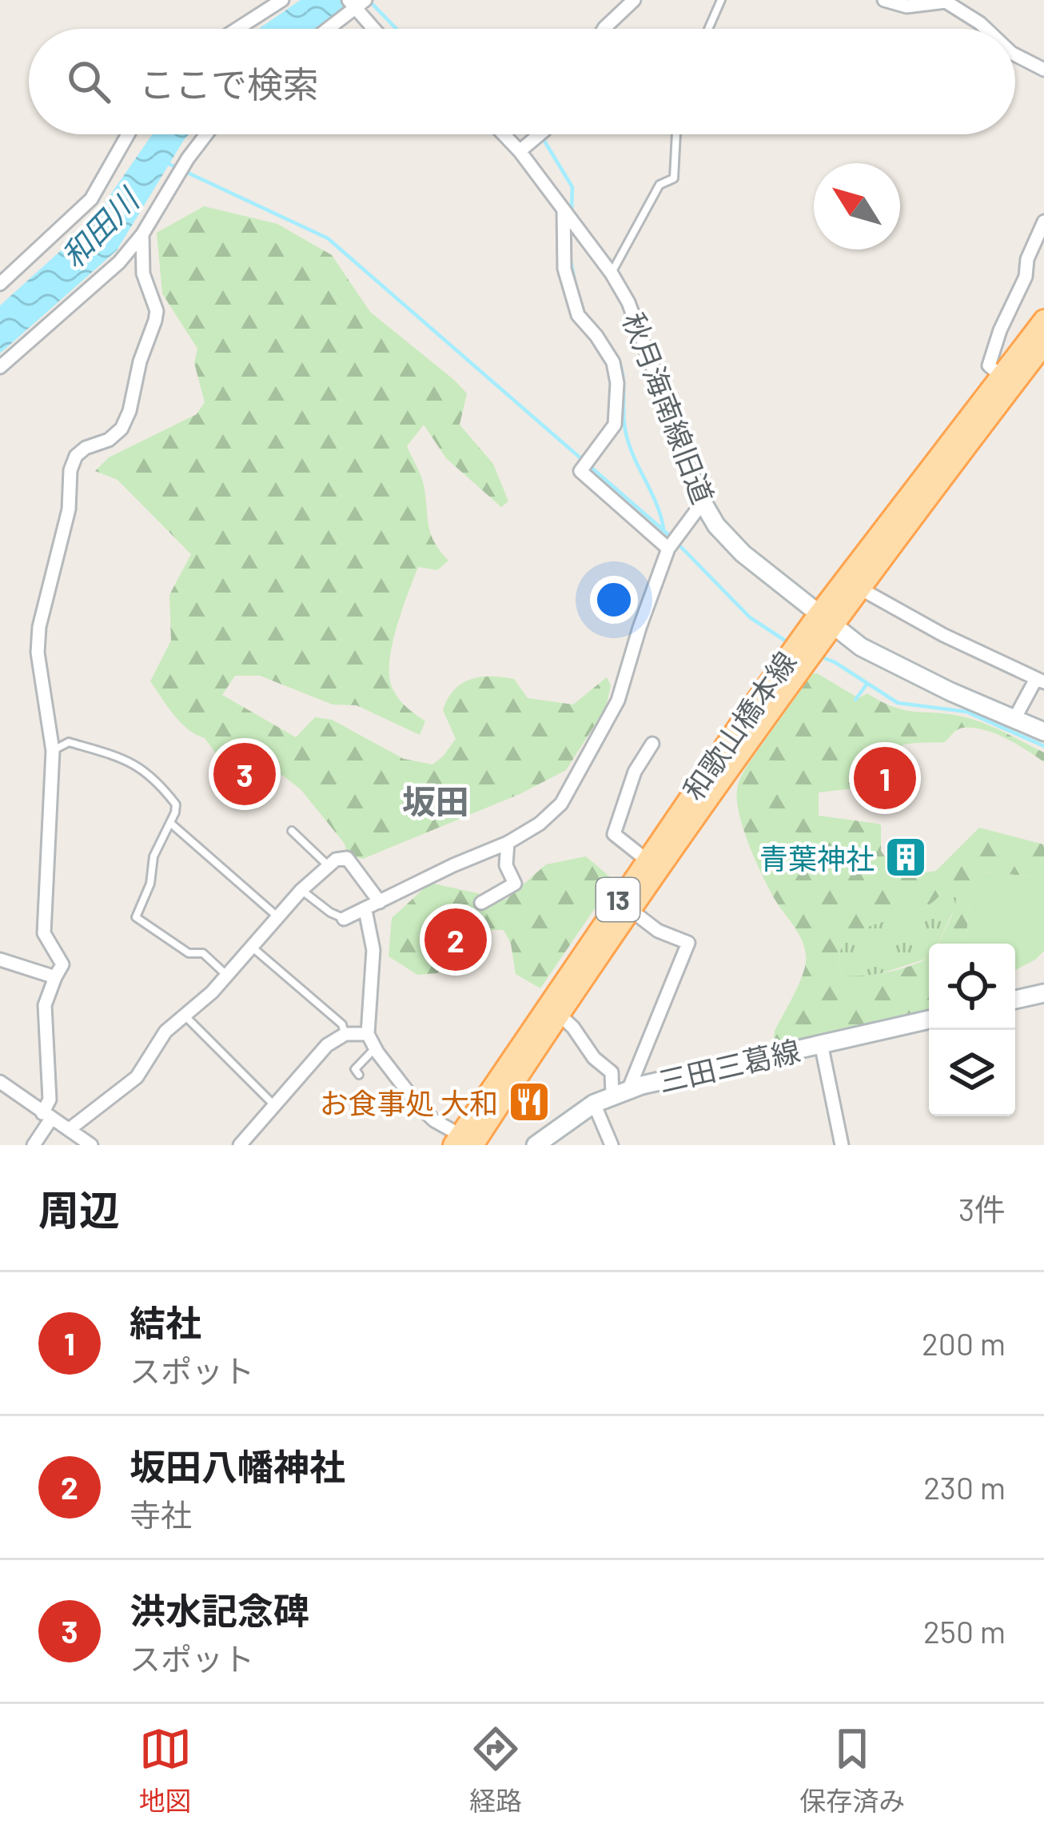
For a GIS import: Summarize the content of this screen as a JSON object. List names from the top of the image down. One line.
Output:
{"streets":{"main road":["秋月海南線旧道","和歌山橋本線","13","三田三葛線"]},"crossings":[["秋月海南線旧道","和歌山橋本線"]],"districts":["坂田"],"water":["和田川"],"places":{"building":["青葉神社"],"restaurant":["お食事処 大和"]},"north":"top left","page":{"search":"ここで検索","pins":["3","1","2"],"heading":["周辺","3件"],"list":[{"mark":"1","name":"結社","note":"スポット","value":"200 m"},{"mark":"2","name":"坂田八幡神社","note":"寺社","value":"230 m"},{"mark":"3","name":"洪水記念碑","note":"スポット","value":"250 m"}],"nav":["地図","経路","保存済み"]}}
